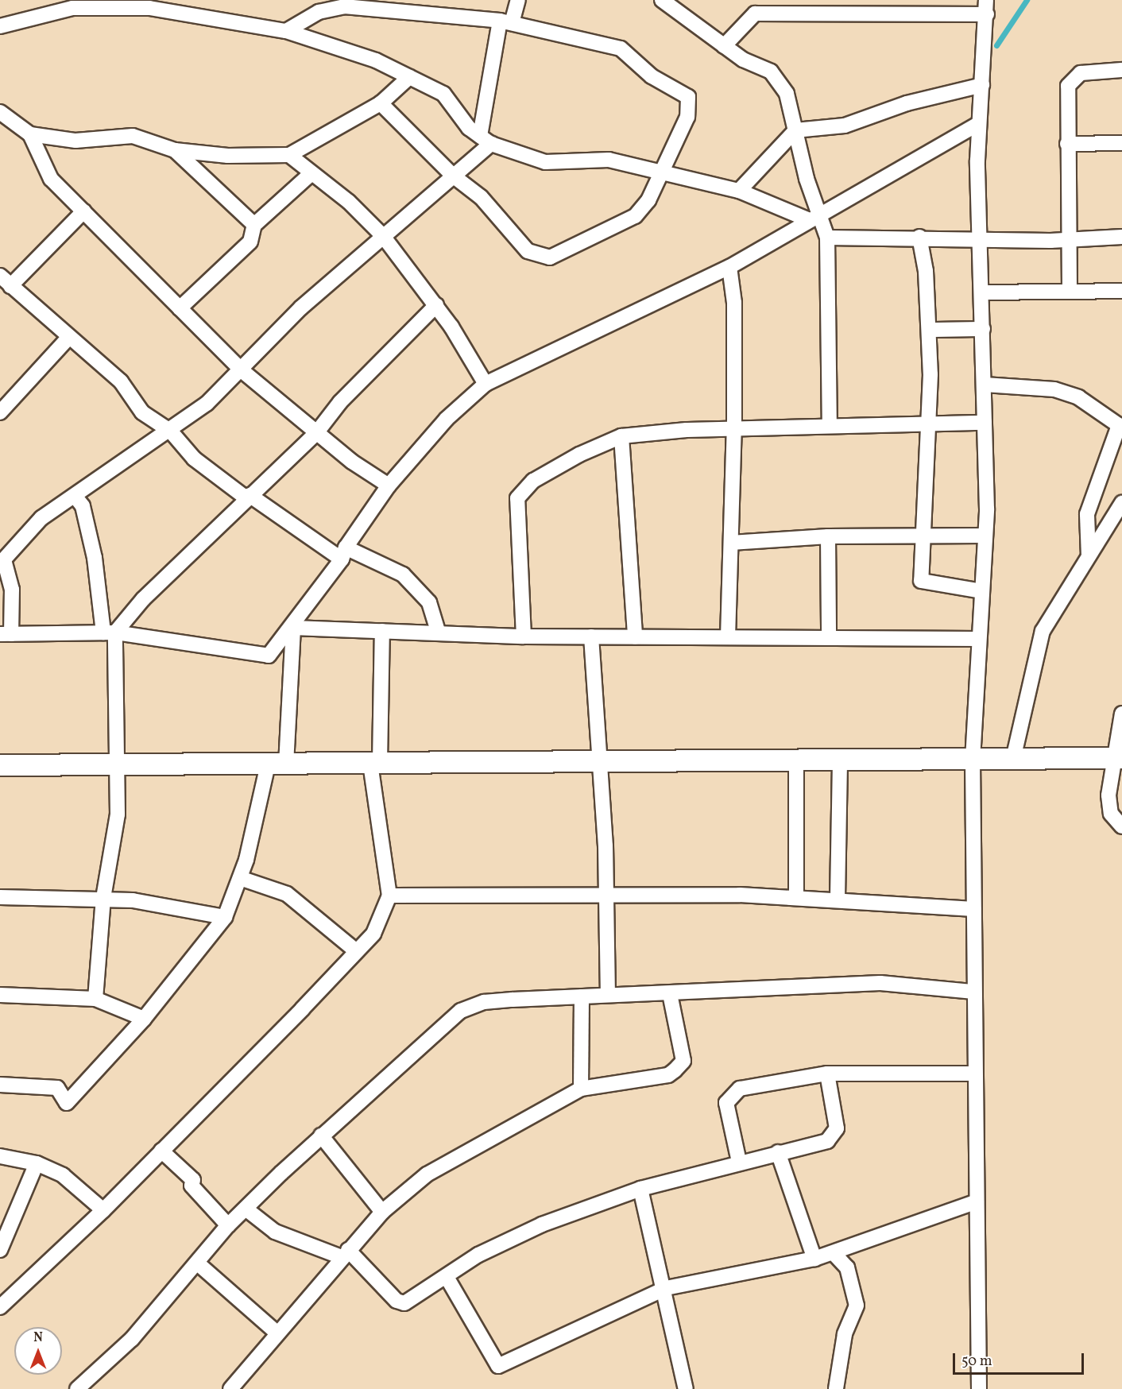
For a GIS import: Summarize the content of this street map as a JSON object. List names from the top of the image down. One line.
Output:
{"scale_bar":"50 m","north":"top"}
